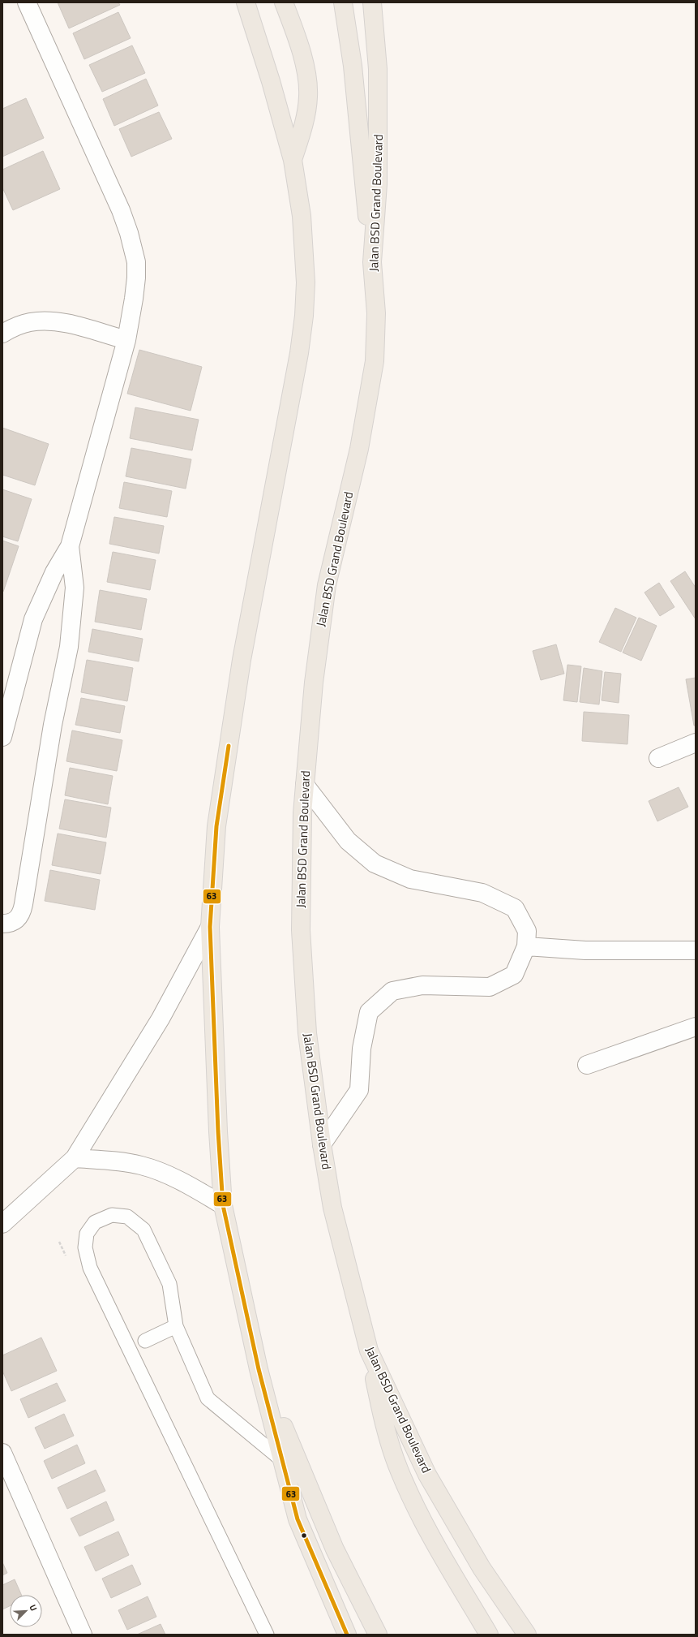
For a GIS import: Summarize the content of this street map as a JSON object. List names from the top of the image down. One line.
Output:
{"streets":{"main road":["Jalan BSD Grand Boulevard"]},"lines":["transit line 63"],"north":"top right"}
